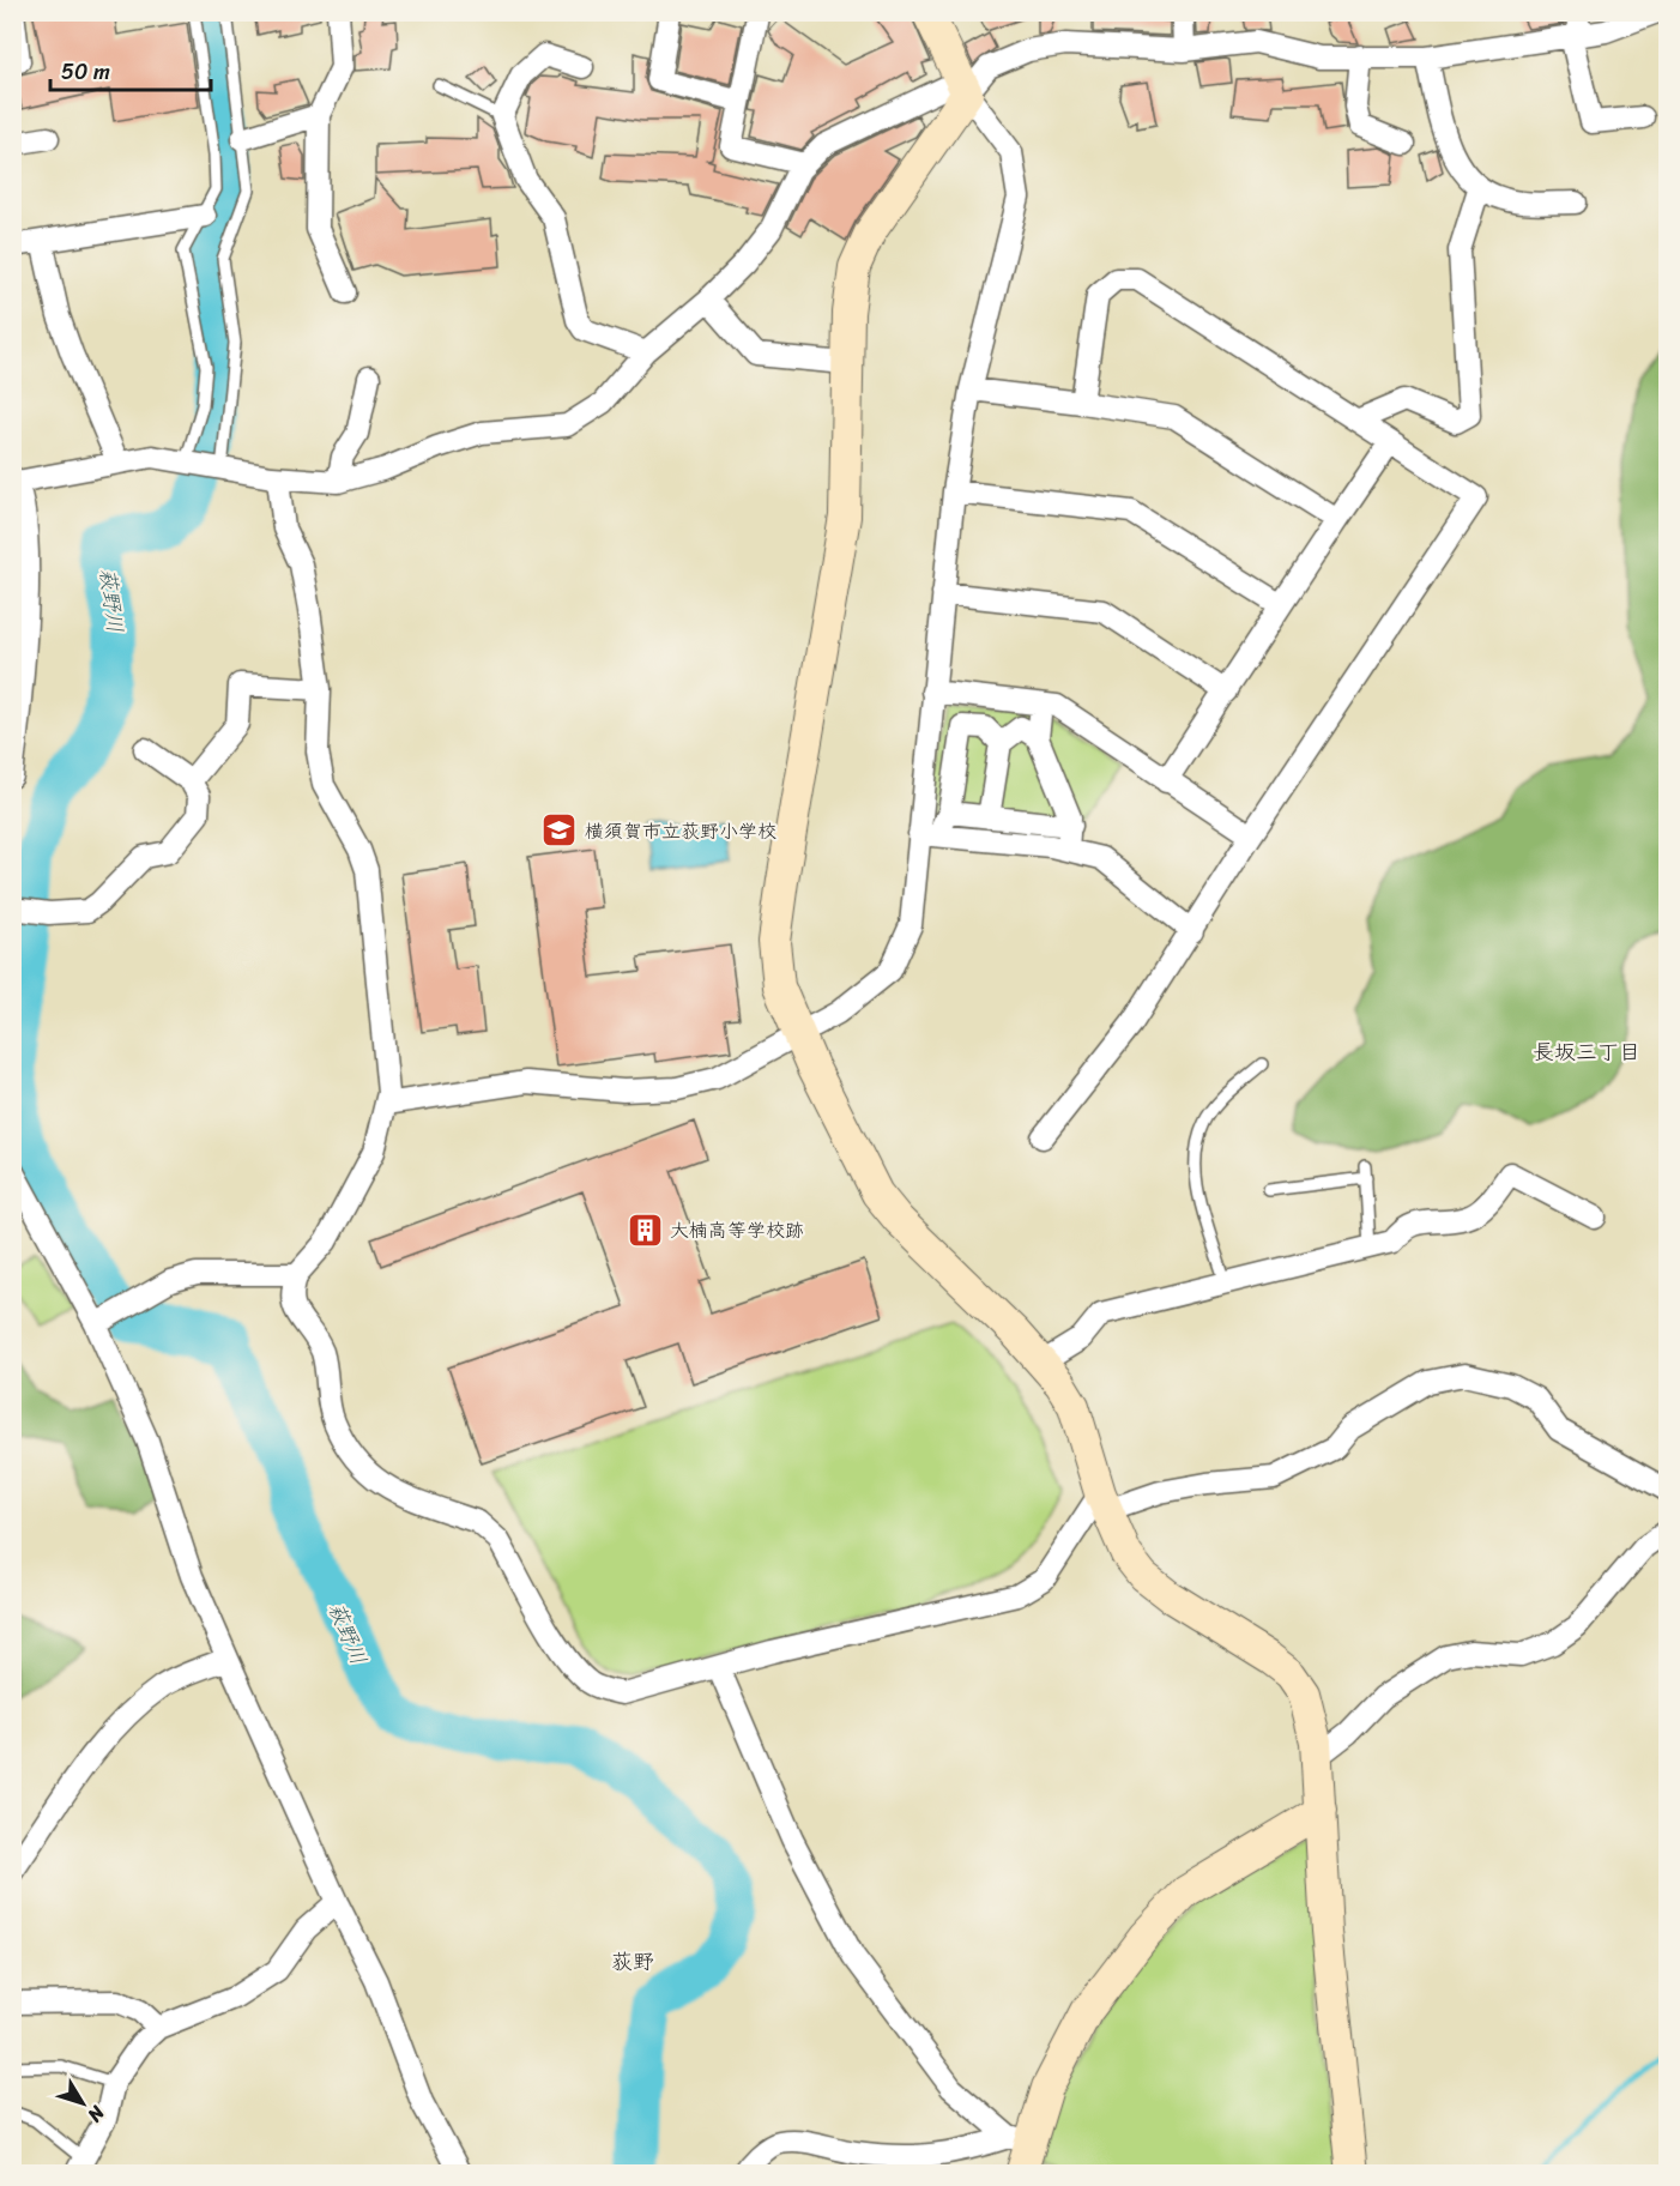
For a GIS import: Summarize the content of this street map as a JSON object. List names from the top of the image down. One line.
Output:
{"districts":["長坂三丁目","荻野"],"water":["萩野川"],"places":{"school or university":["横須賀市立荻野小学校"],"building":["大楠高等学校跡"]},"scale_bar":"50 m","north":"bottom right"}
